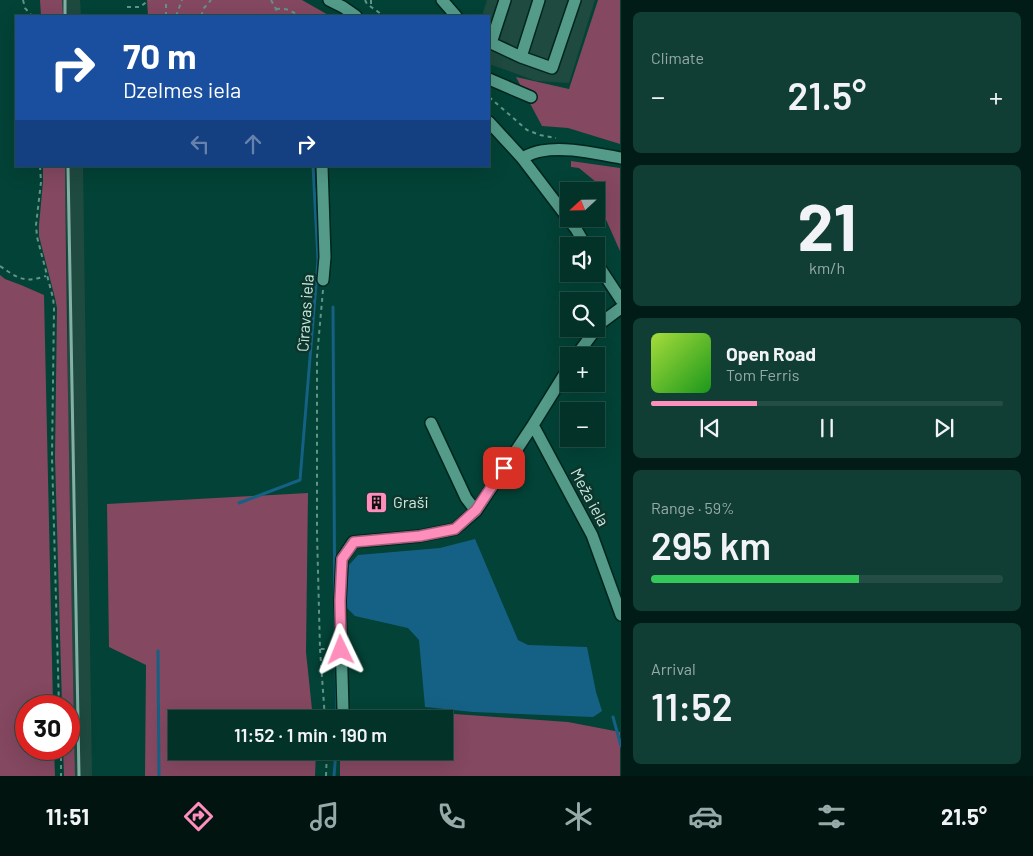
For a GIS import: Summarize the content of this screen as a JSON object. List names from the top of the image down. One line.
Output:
{"streets":{"street":["Cīravas iela","Meža iela"]},"places":{"building":["Graši"]},"north":"left","page":{"tile":["Climate",["21","km/h"],["Range · 59%","295 km"],["Arrival","11:52"]],"turn":["70 m","Dzelmes iela"],"heat":["−","21.5°","+"],"map_buttons":["+","−"],"song":["Open Road","Tom Ferris"],"limit":"30","trip":"11:52 · 1 min · 190 m","tabs":["11:51","21.5°"]}}
